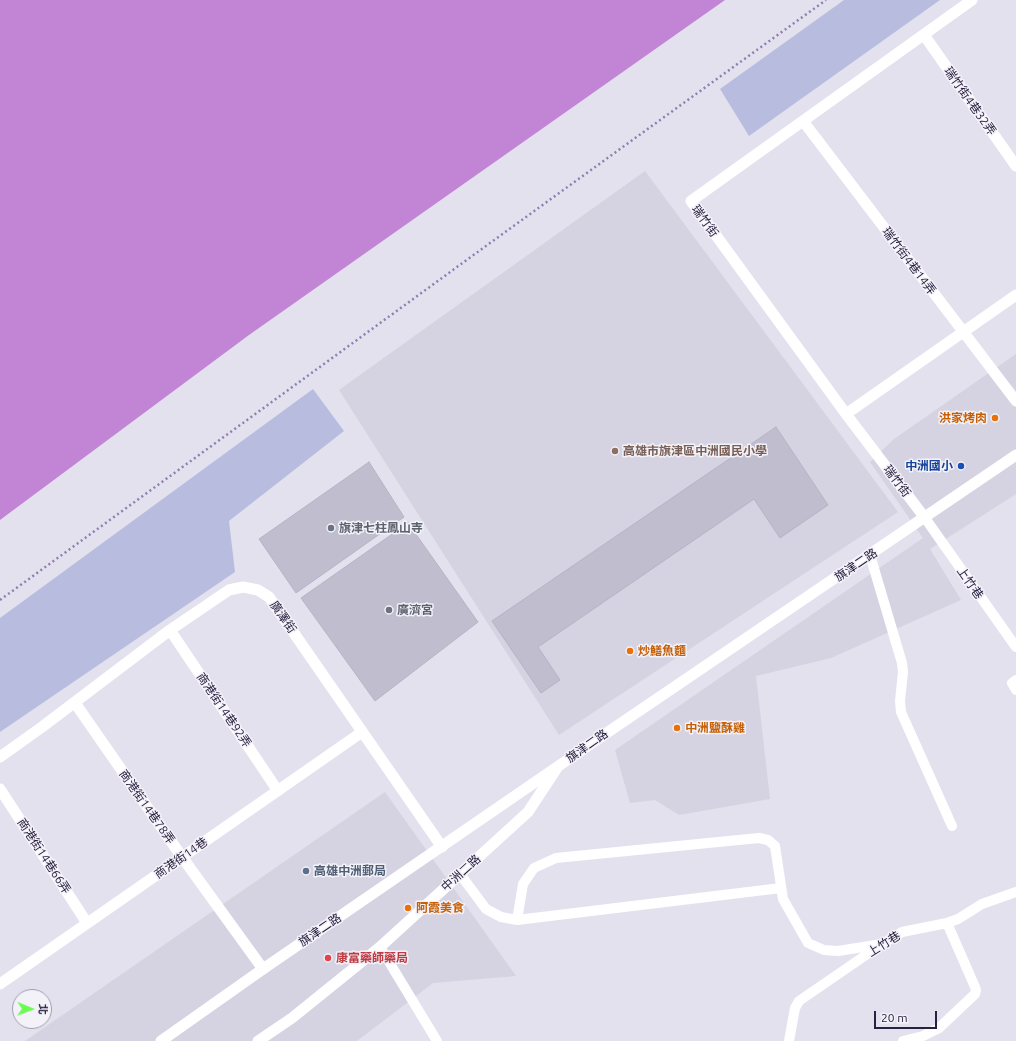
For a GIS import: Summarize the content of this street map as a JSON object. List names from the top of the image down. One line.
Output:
{"streets":{"street":["瑞竹街4巷32弄","瑞竹街","瑞竹街4巷14弄","旗津二路","廣澤街","商港街14巷92弄","商港街14巷78弄","商港街14巷66弄","商港街14巷","中洲二路"],"lane":["上竹巷"]},"crossings":[["瑞竹街4巷32弄","瑞竹街"],["瑞竹街","瑞竹街4巷14弄"],["瑞竹街","旗津二路"],["瑞竹街","上竹巷"],["旗津二路","上竹巷"],["旗津二路","廣澤街"],["旗津二路","商港街14巷78弄"],["旗津二路","中洲二路"],["廣澤街","商港街14巷92弄"],["廣澤街","商港街14巷78弄"],["廣澤街","商港街14巷"],["商港街14巷92弄","商港街14巷"],["商港街14巷78弄","商港街14巷"],["商港街14巷66弄","商港街14巷"]],"places":["洪家烤肉","高雄市旗津區中洲國民小學","中洲國小","旗津七柱鳳山寺","廣濟宮","炒鱔魚麵","中洲鹽酥雞","高雄中洲郵局","阿霞美食","康富藥師藥局"],"scale_bar":"20 m","north":"right"}
